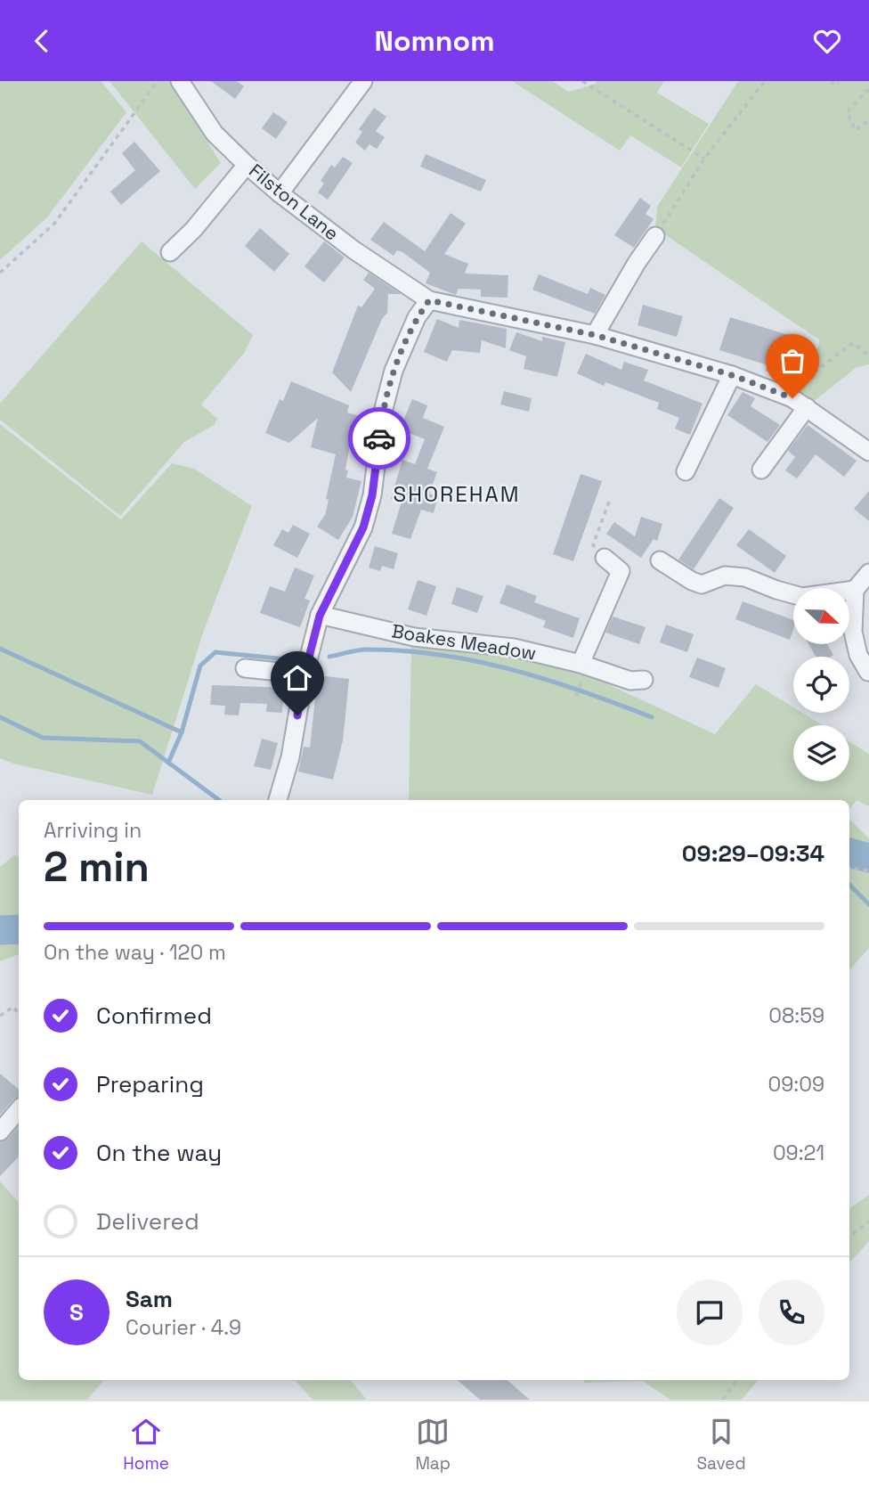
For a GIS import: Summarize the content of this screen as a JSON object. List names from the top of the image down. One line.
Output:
{"streets":{"street":["Filston Lane","Boakes Meadow"]},"districts":["SHOREHAM"],"north":"right","page":{"header":"Nomnom","heading":["2 min","Arriving in","09:29–09:34"],"panel":["Sam","Courier · 4.9"],"bar":"On the way · 120 m","list":[["Confirmed","08:59"],["Preparing","09:09"],["On the way","09:21"],"Delivered"],"round":"S","tabs":["Home","Map","Saved"]}}
